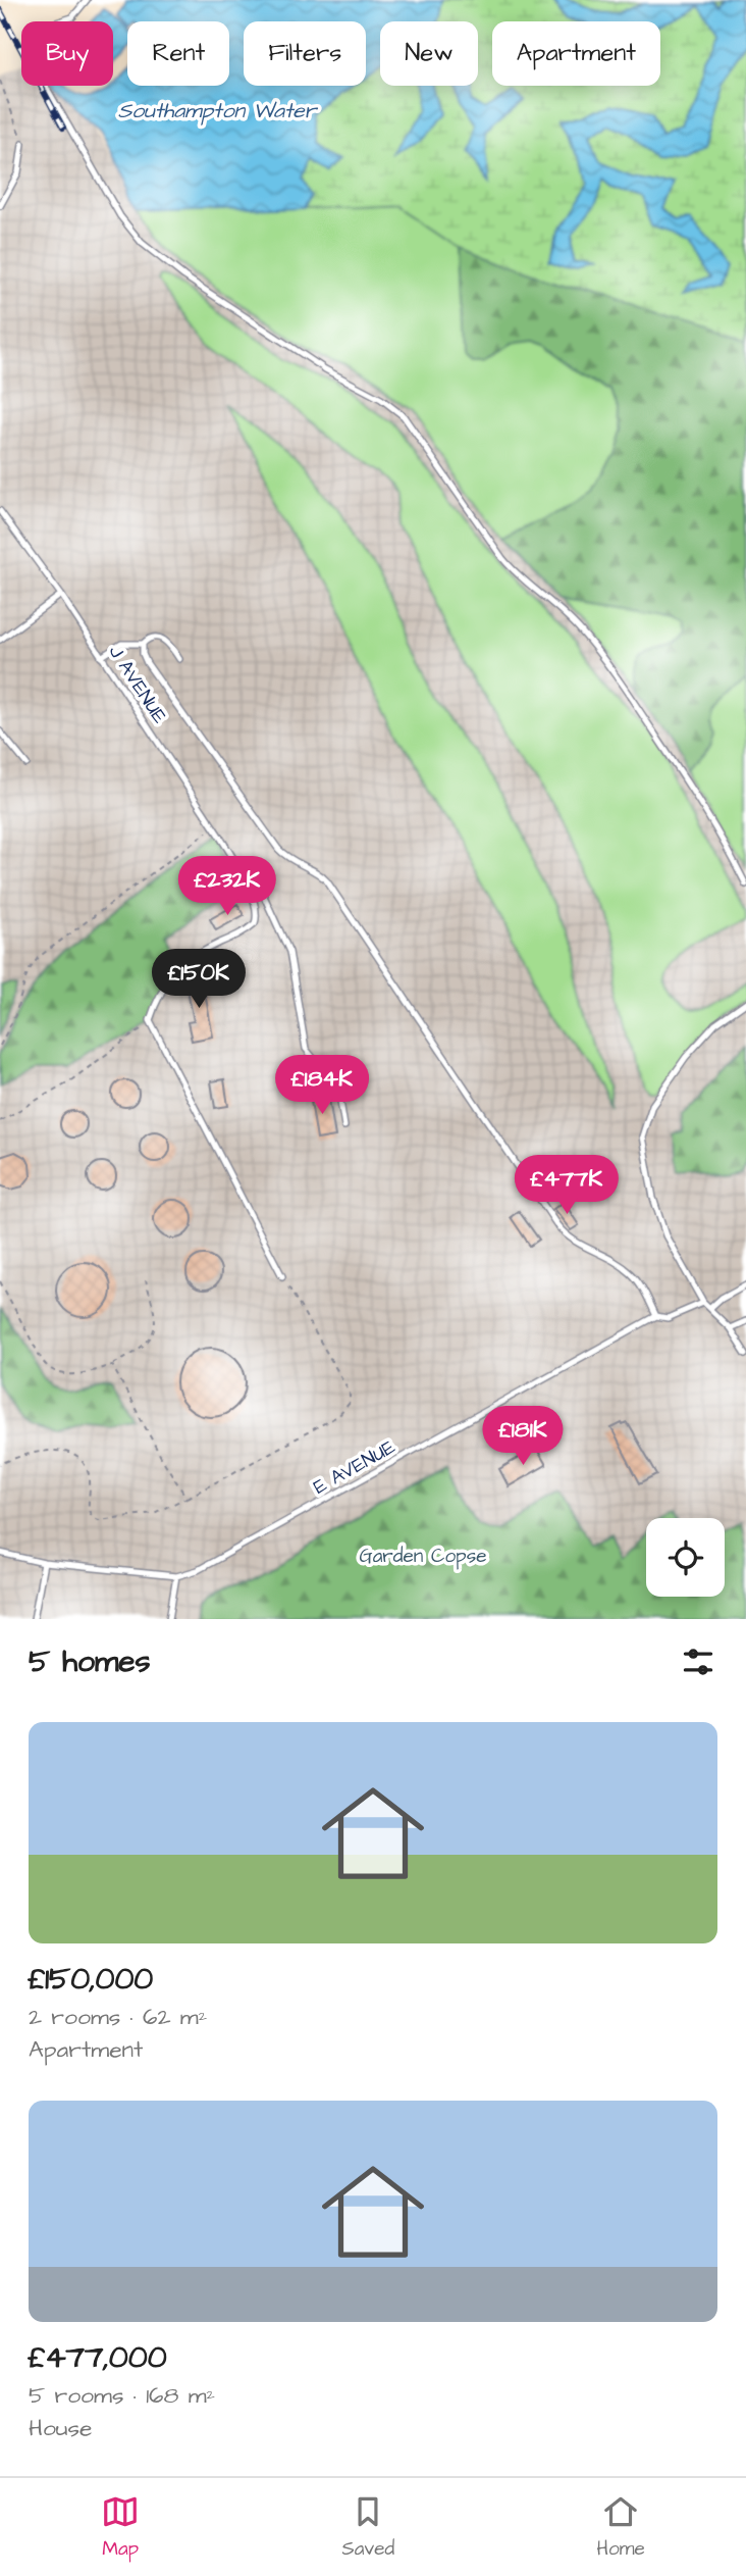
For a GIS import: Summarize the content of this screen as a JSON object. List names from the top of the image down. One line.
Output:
{"streets":{"lane":["J AVENUE","E AVENUE"]},"water":["Southampton Water"],"parks":["Garden Copse"],"page":{"chip":["Buy","Rent","Filters","New","Apartment"],"price":["£232K","£150K","£184K","£477K","£181K"],"heading":"5 homes","list":[{"name":"£150,000","note":"2 rooms · 62 m² · Apartment"},{"name":"£477,000","note":"5 rooms · 168 m² · House"}],"tabs":["Map","Saved","Home"]}}
